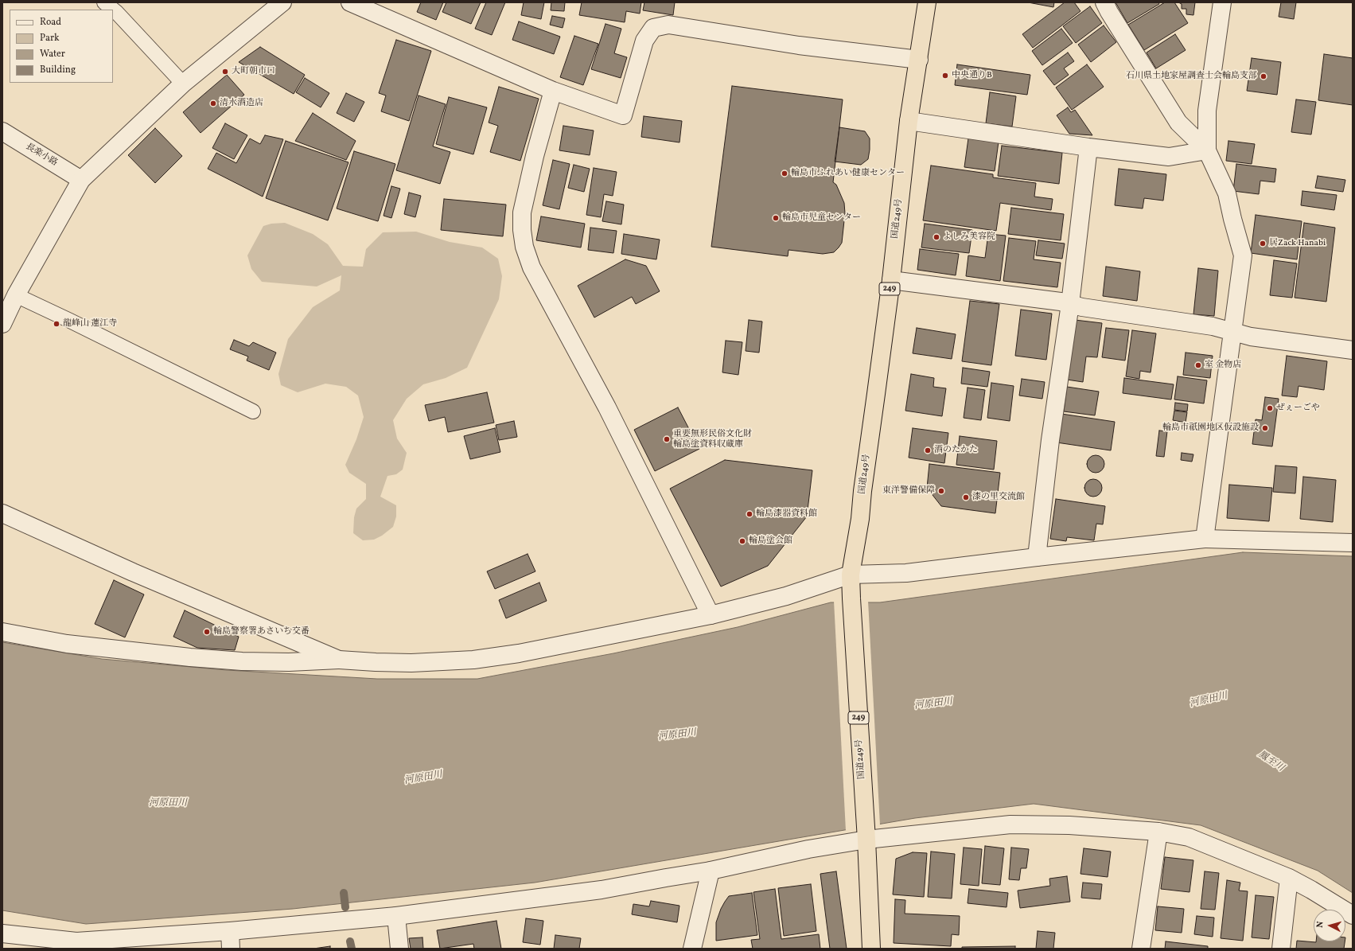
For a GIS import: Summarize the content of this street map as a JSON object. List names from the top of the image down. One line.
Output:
{"streets":{"highway":["国道249号","249"],"street":["長楽小路"]},"water":["河原田川","鳳至川"],"places":["大町朝市口","中央通りB","石川県土地家屋調査士会輪島支部","清水酒造店","輪島市ふれあい健康センター","輪島市児童センター","よしみ美容院","居Zack Hanabi","龍峰山 蓮江寺","室 金物店","ぜぇーごや","輪島市祇園地区仮設施設","重要無形民俗文化財 輪島塗資料収蔵庫","酒のたかた","東洋警備保障","漆の里交流館","輪島漆器資料館","輪島塗会館","輪島警察署あさいち交番"],"legend":["Road","Park","Water","Building"],"north":"left"}
